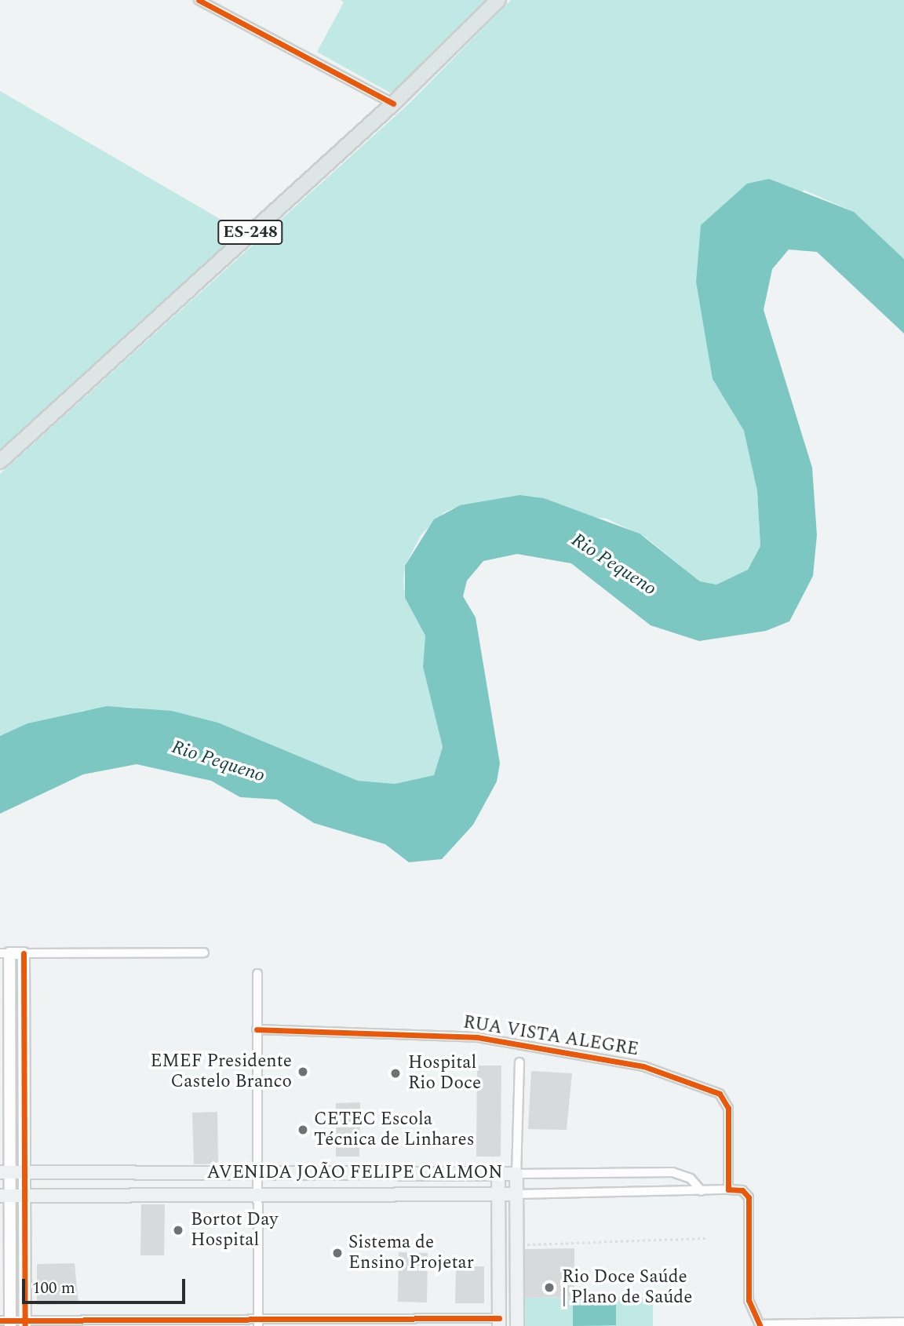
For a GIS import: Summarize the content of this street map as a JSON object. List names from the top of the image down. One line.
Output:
{"streets":{"main road":["ES-248","AVENIDA JOÃO FELIPE CALMON"],"street":["RUA VISTA ALEGRE"]},"crossings":[["RUA VISTA ALEGRE","AVENIDA JOÃO FELIPE CALMON"]],"water":["Rio Pequeno"],"places":["EMEF Presidente Castelo Branco","Hospital Rio Doce","CETEC Escola Técnica de Linhares","Bortot Day Hospital","Sistema de Ensino Projetar","Rio Doce Saúde | Plano de Saúde"],"scale_bar":"100 m"}
